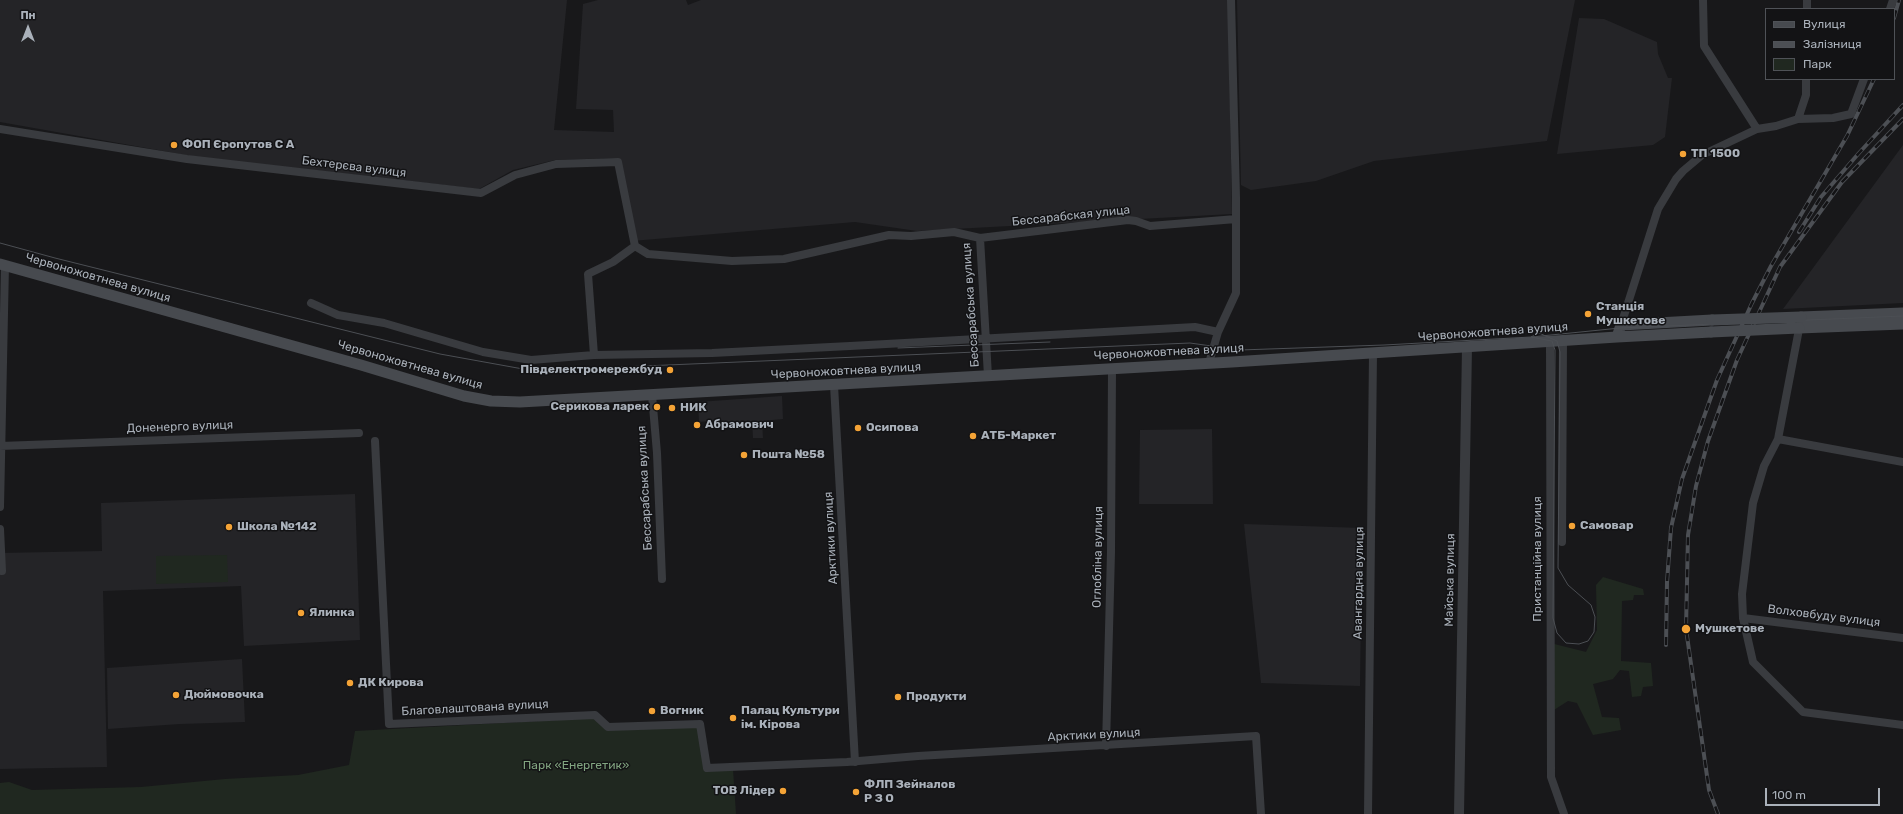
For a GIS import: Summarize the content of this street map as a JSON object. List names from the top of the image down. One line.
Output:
{"streets":{"main road":["Червоножовтнева вулиця"],"street":["Бехтерєва вулиця","Бессарабская улица","Бессарабська вулиця","Доненерго вулиця","Арктики вулиця","Оглобліна вулиця","Пристанційна вулиця","Майська вулиця","Авангардна вулиця","Волховбуду вулиця","Благовлаштована вулиця"]},"crossings":[["Бехтерєва вулиця","Бессарабська вулиця"],["Бессарабская улица","Бессарабська вулиця"],["Червоножовтнева вулиця","Бессарабська вулиця"],["Червоножовтнева вулиця","Арктики вулиця"],["Червоножовтнева вулиця","Оглобліна вулиця"],["Червоножовтнева вулиця","Пристанційна вулиця"],["Червоножовтнева вулиця","Майська вулиця"],["Червоножовтнева вулиця","Авангардна вулиця"],["Арктики вулиця","Оглобліна вулиця"],["Арктики вулиця","Благовлаштована вулиця"]],"parks":["Парк «Енергетик»"],"places":["ФОП Єропутов С А","ТП 1500","Станція Мушкетове","Півделектромережбуд","Серикова ларек","НИК","Абрамович","Осипова","АТБ-Маркет","Пошта №58","Самовар","Школа №142","Ялинка","Мушкетове","ДК Кирова","Дюймовочка","Продукти","Вогник","Палац Культури ім. Кірова","ТОВ Лідер","ФЛП Зейналов Р З О"],"legend":["Вулиця","Залізниця","Парк"],"scale_bar":"100 m","north":"top"}
